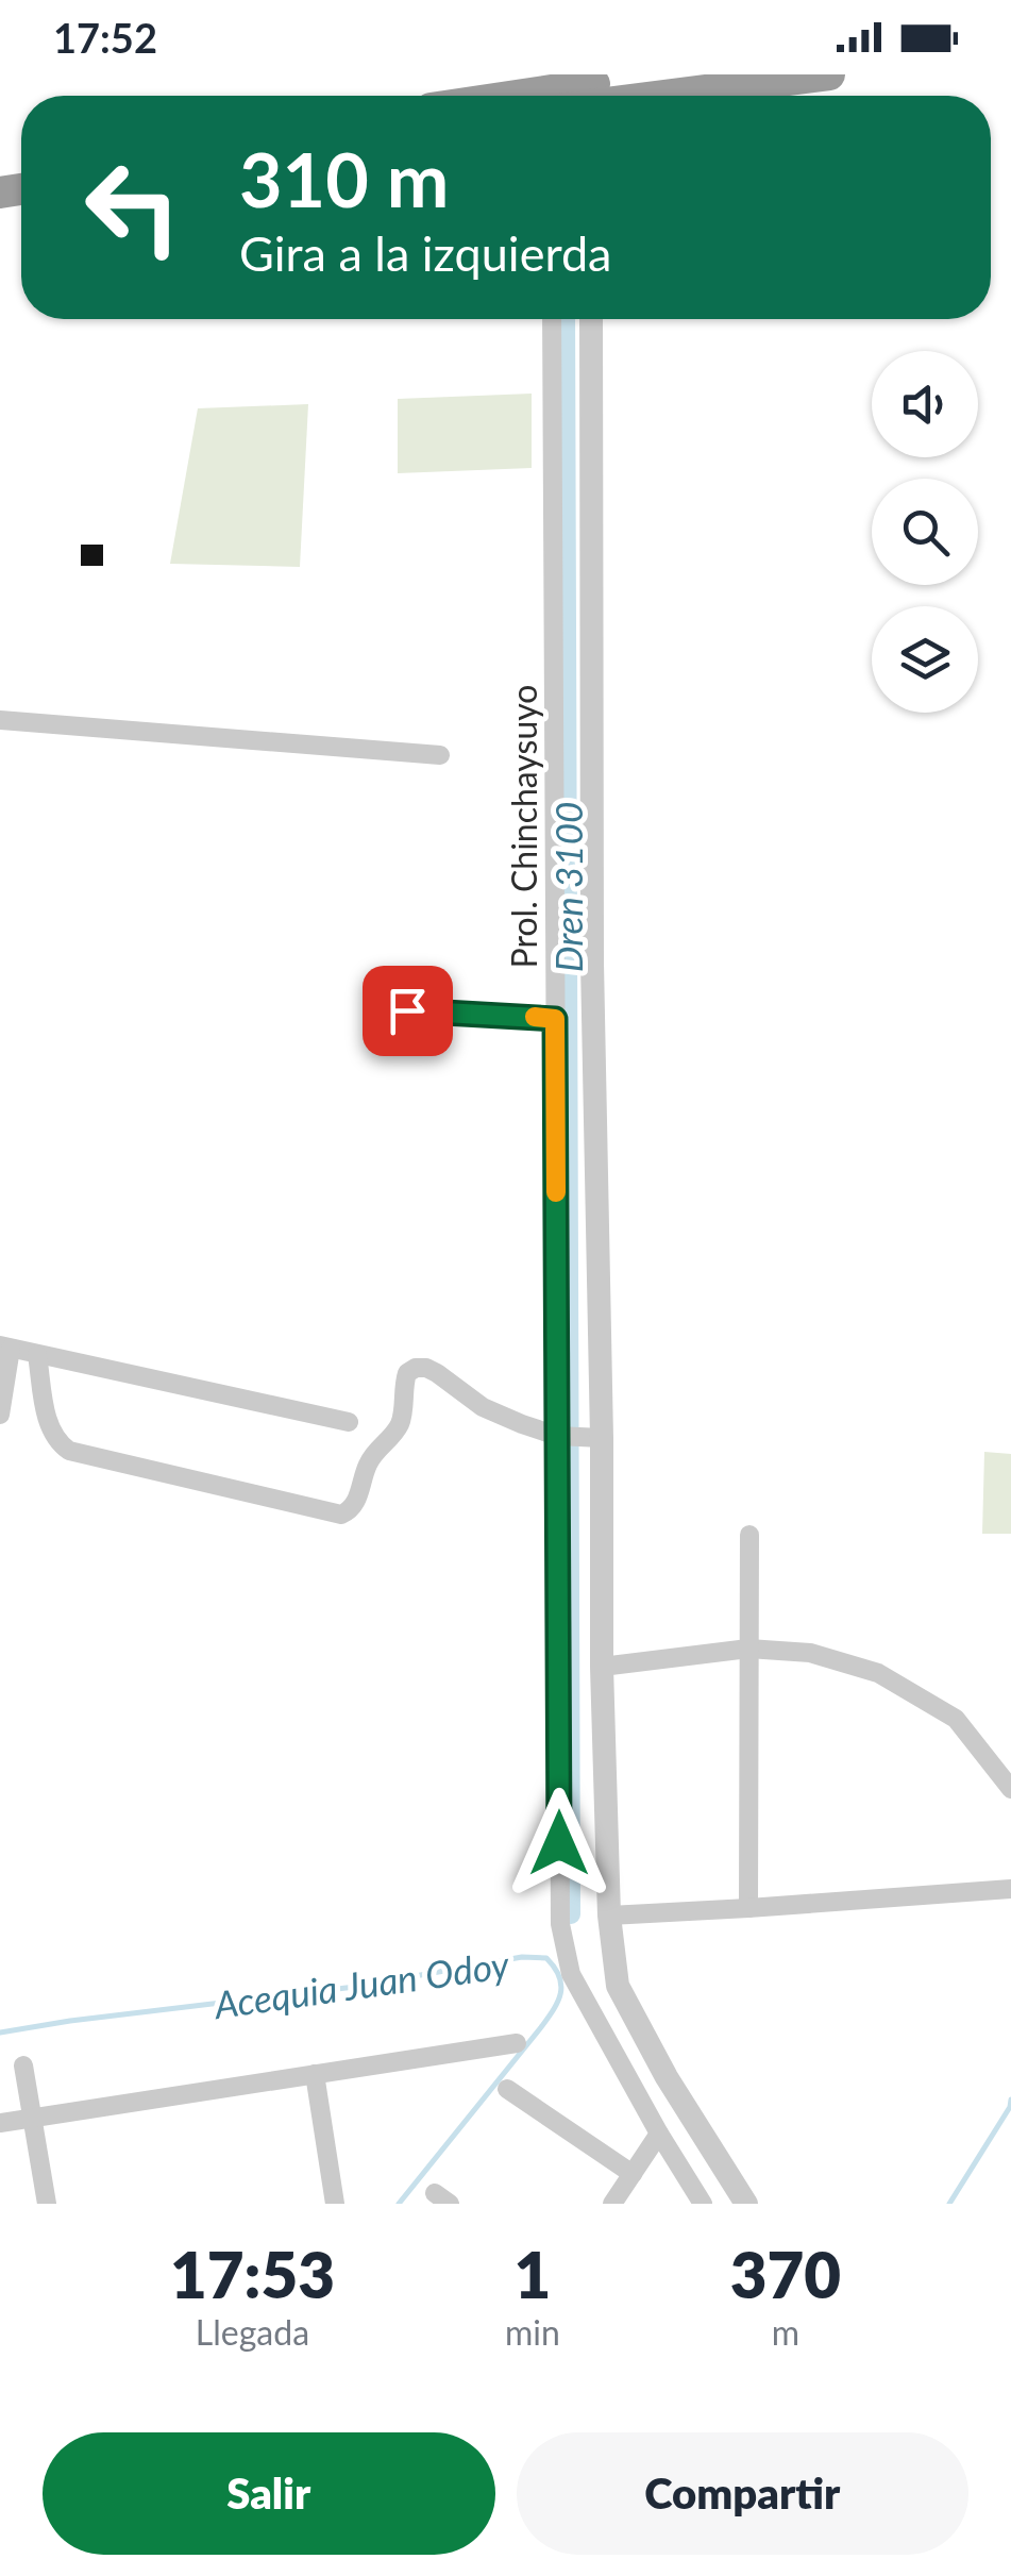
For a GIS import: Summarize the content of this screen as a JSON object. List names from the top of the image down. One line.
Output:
{"streets":{"street":["Prol. Chinchaysuyo"]},"water":["Dren 3100","Acequia Juan Odoy"],"page":{"status":"17:52","turn":["310 m","Gira a la izquierda"],"eta":["17:53","Llegada","1","min","370","m"],"buttons":["Salir","Compartir"]}}
